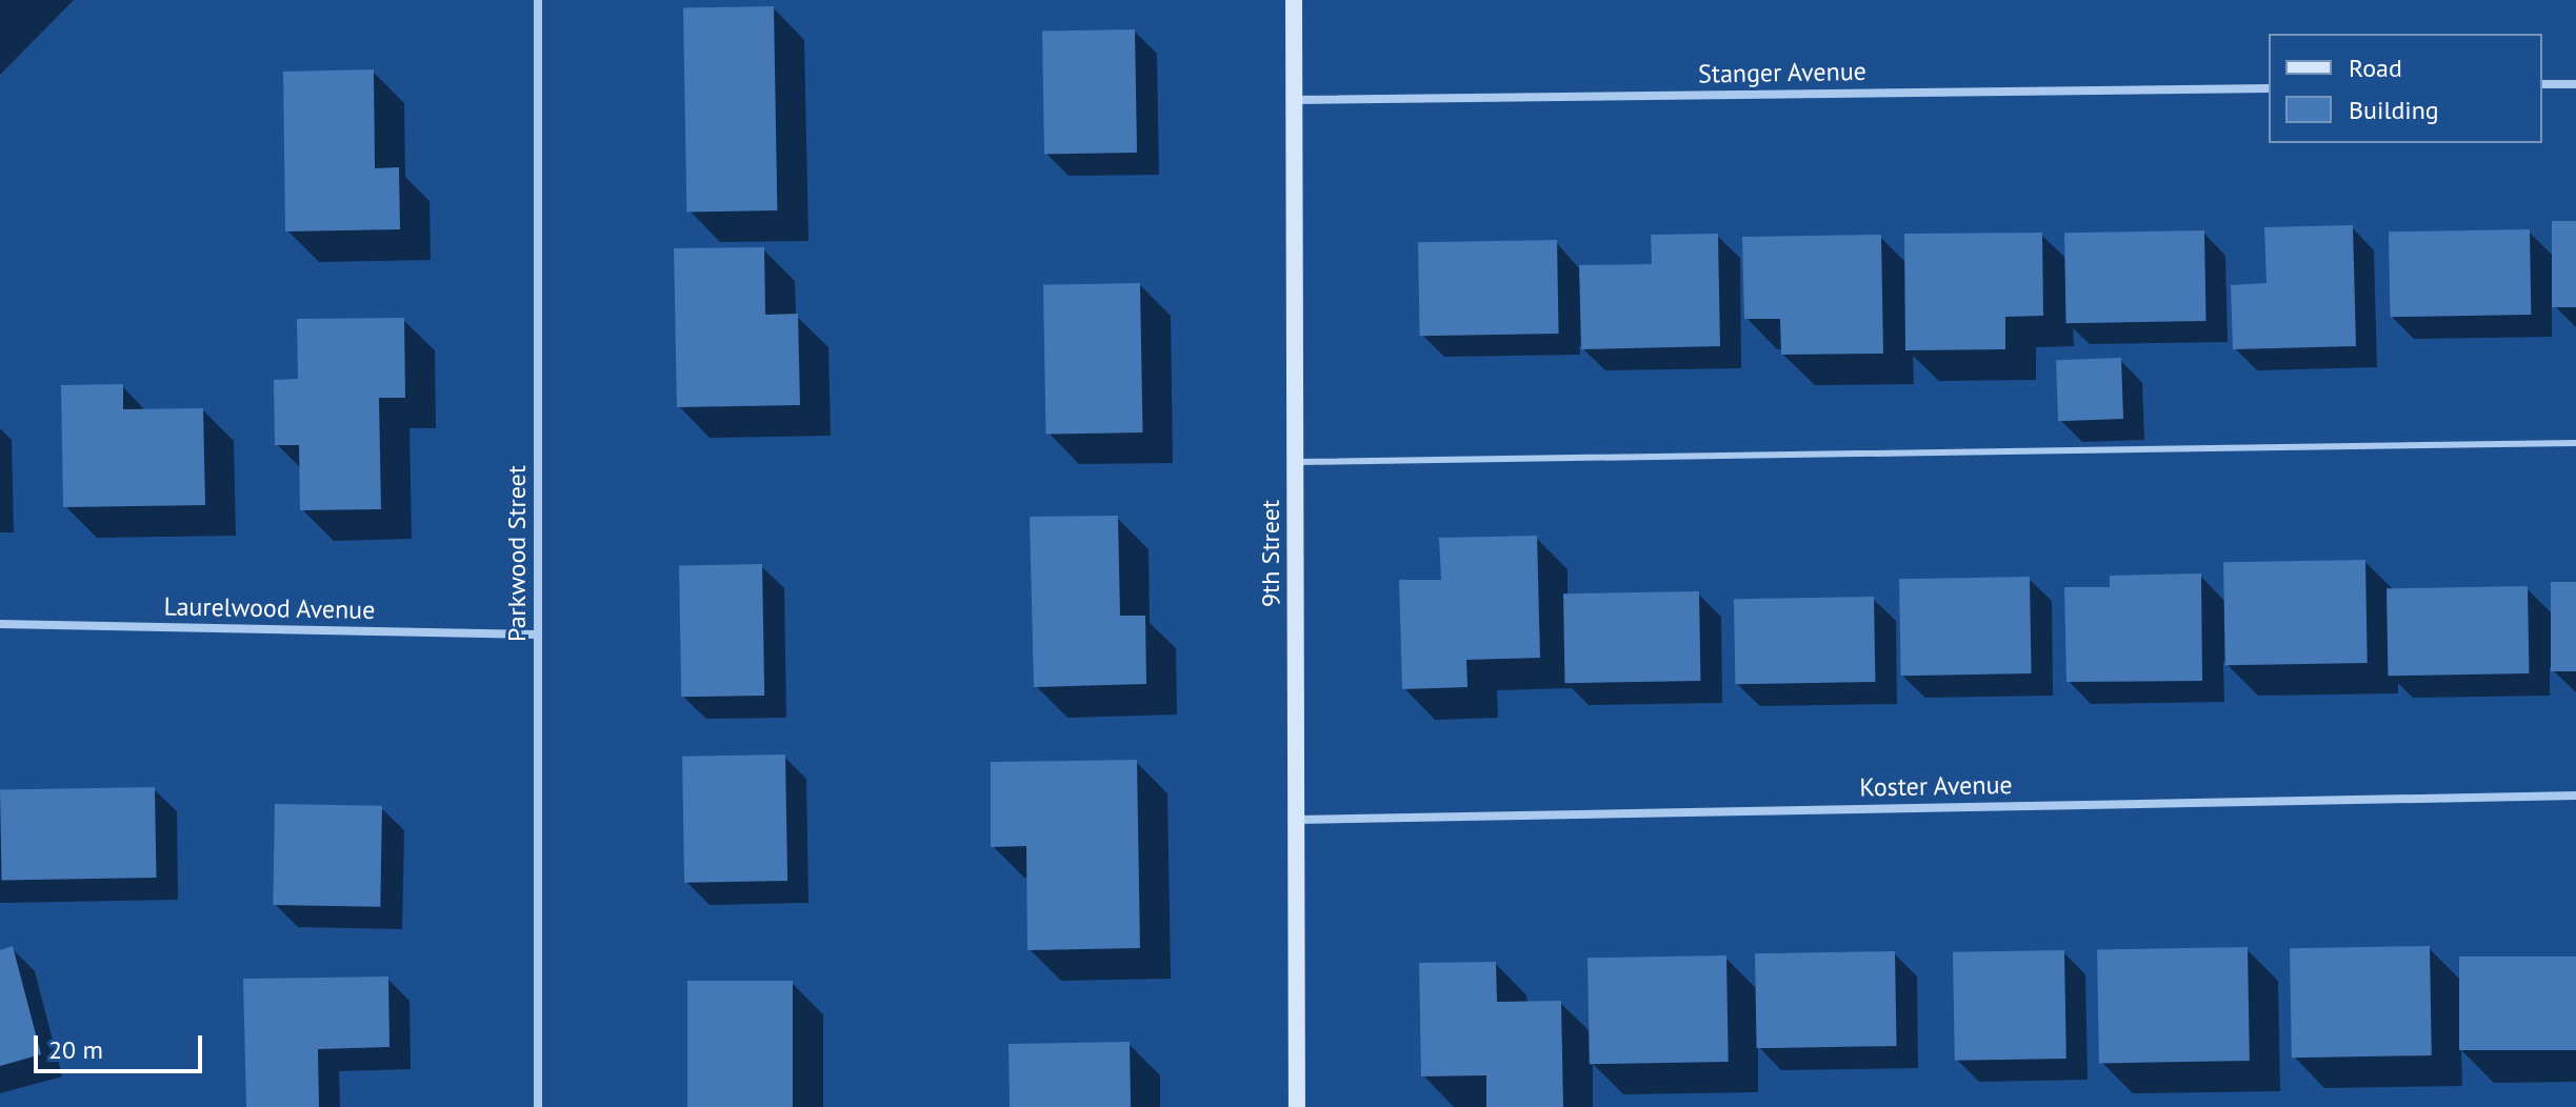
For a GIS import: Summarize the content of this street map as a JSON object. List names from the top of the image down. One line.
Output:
{"streets":{"street":["Stanger Avenue","Parkwood Street","9th Street","Laurelwood Avenue","Koster Avenue"]},"crossings":[["Stanger Avenue","9th Street"],["Parkwood Street","Laurelwood Avenue"],["9th Street","Koster Avenue"]],"legend":["Road","Building"],"scale_bar":"20 m"}
